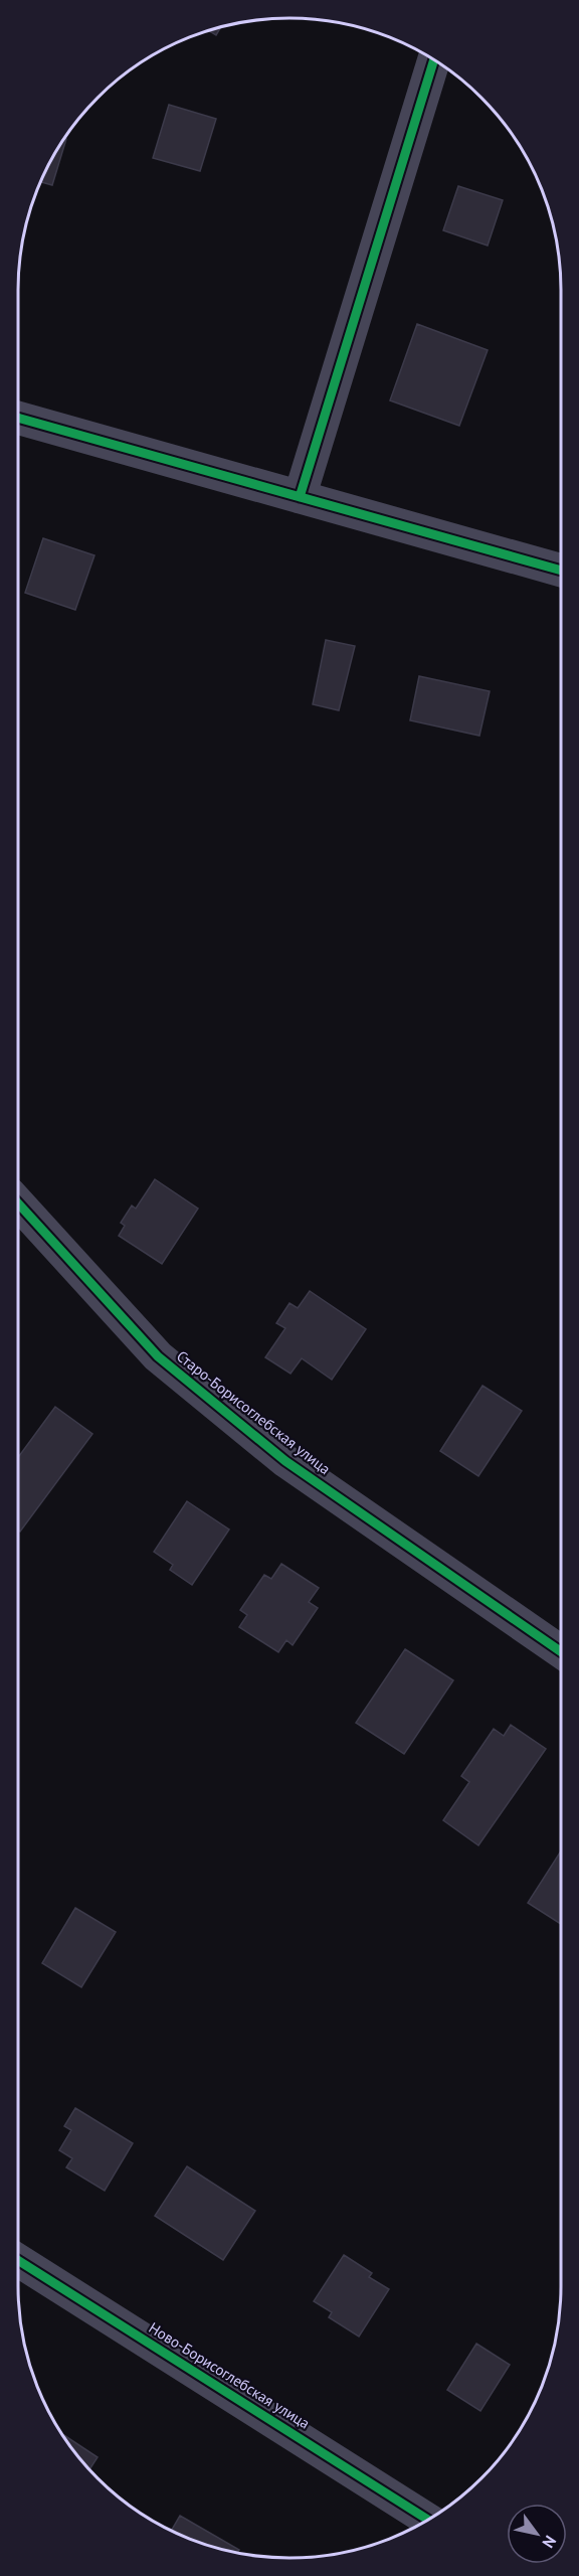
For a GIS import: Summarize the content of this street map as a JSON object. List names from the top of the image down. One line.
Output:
{"streets":{"street":["Старо-Борисоглебская улица","Ново-Борисоглебская улица"]},"north":"bottom right"}
